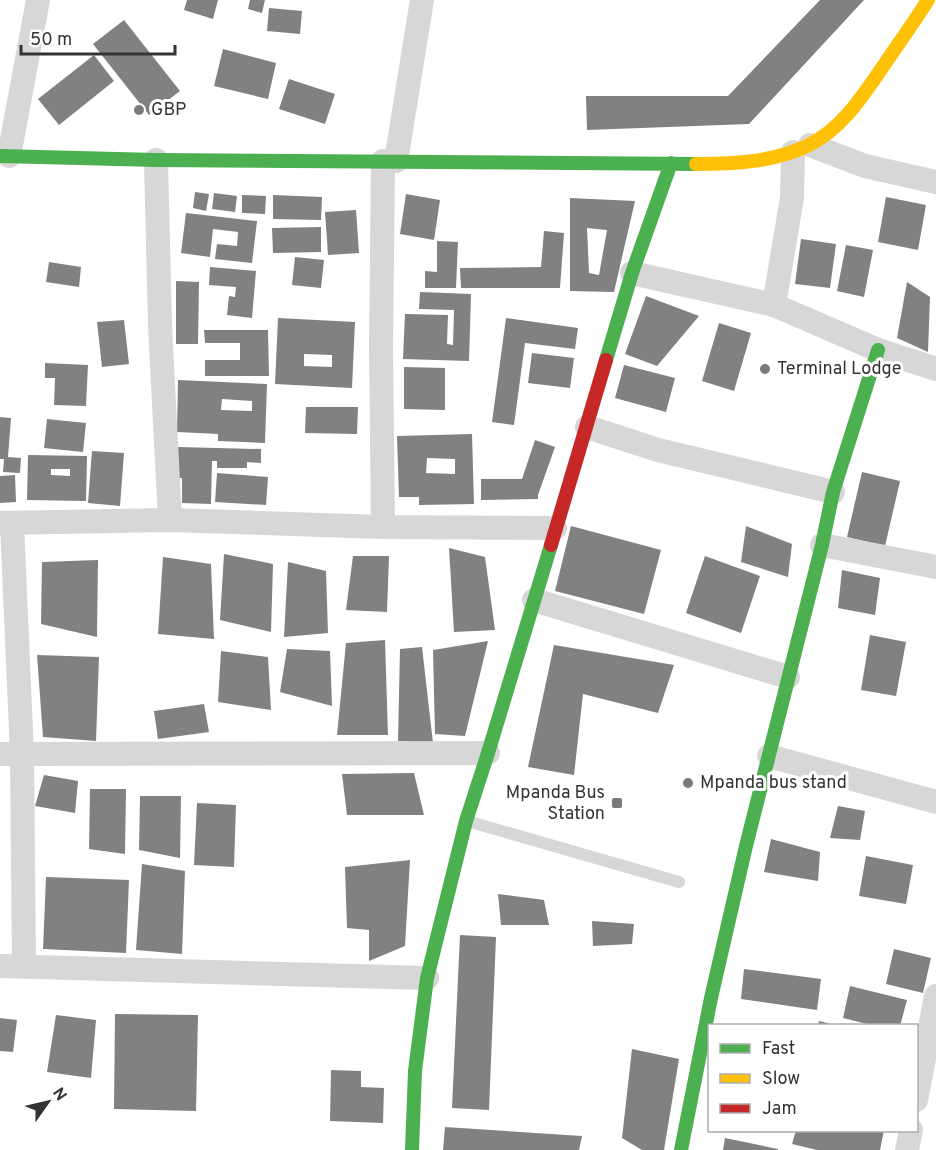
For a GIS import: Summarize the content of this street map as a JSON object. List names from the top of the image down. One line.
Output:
{"places":{"other":["GBP","Terminal Lodge","Mpanda bus stand"],"transit":["Mpanda Bus Station"]},"legend":["Fast","Slow","Jam"],"scale_bar":"50 m","north":"top right"}
